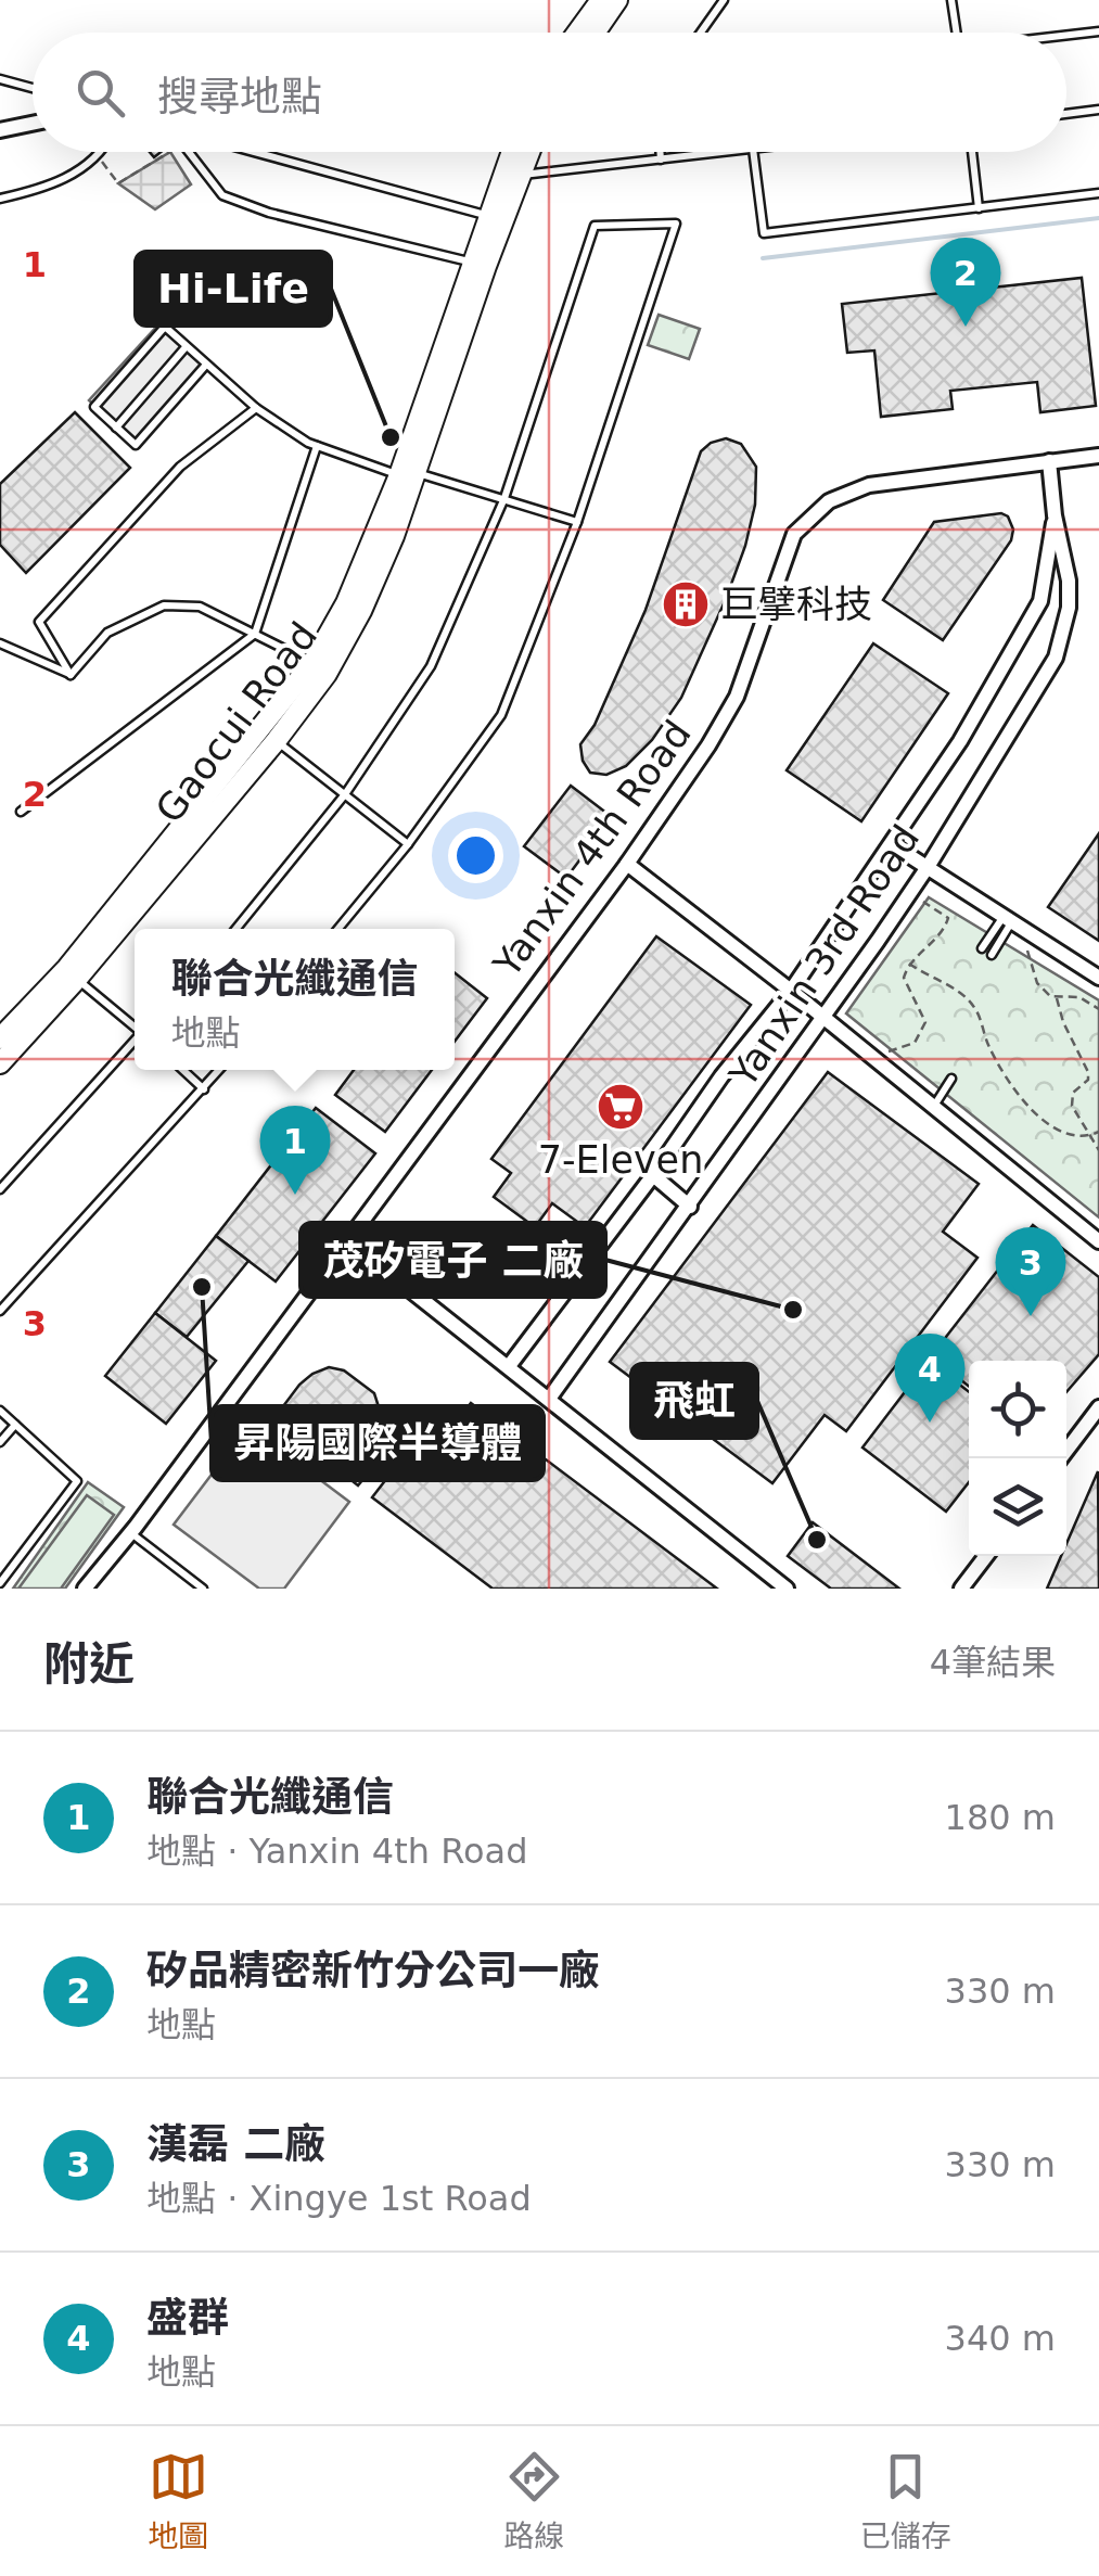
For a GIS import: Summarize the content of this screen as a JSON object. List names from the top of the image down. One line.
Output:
{"streets":{"street":["Gaocui Road","Yanxin 4th Road","Yanxin 3rd Road"]},"crossings":[["Yanxin 4th Road","Yanxin 3rd Road"]],"places":{"other":["Hi-Life","昇陽國際半導體","茂矽電子 二廠","飛虹"],"building":["巨擘科技"],"supermarket":["7-Eleven"]},"page":{"search":"搜尋地點","pins":["2","1","3","4"],"popup":["聯合光纖通信","地點"],"heading":["附近","4筆結果"],"list":[{"mark":"1","name":"聯合光纖通信","note":"地點 · Yanxin 4th Road","value":"180 m"},{"mark":"2","name":"矽品精密新竹分公司一廠","note":"地點","value":"330 m"},{"mark":"3","name":"漢磊 二廠","note":"地點 · Xingye 1st Road","value":"330 m"},{"mark":"4","name":"盛群","note":"地點","value":"340 m"}],"nav":["地圖","路線","已儲存"]},"grid":{"rows":["1","2","3"]}}
